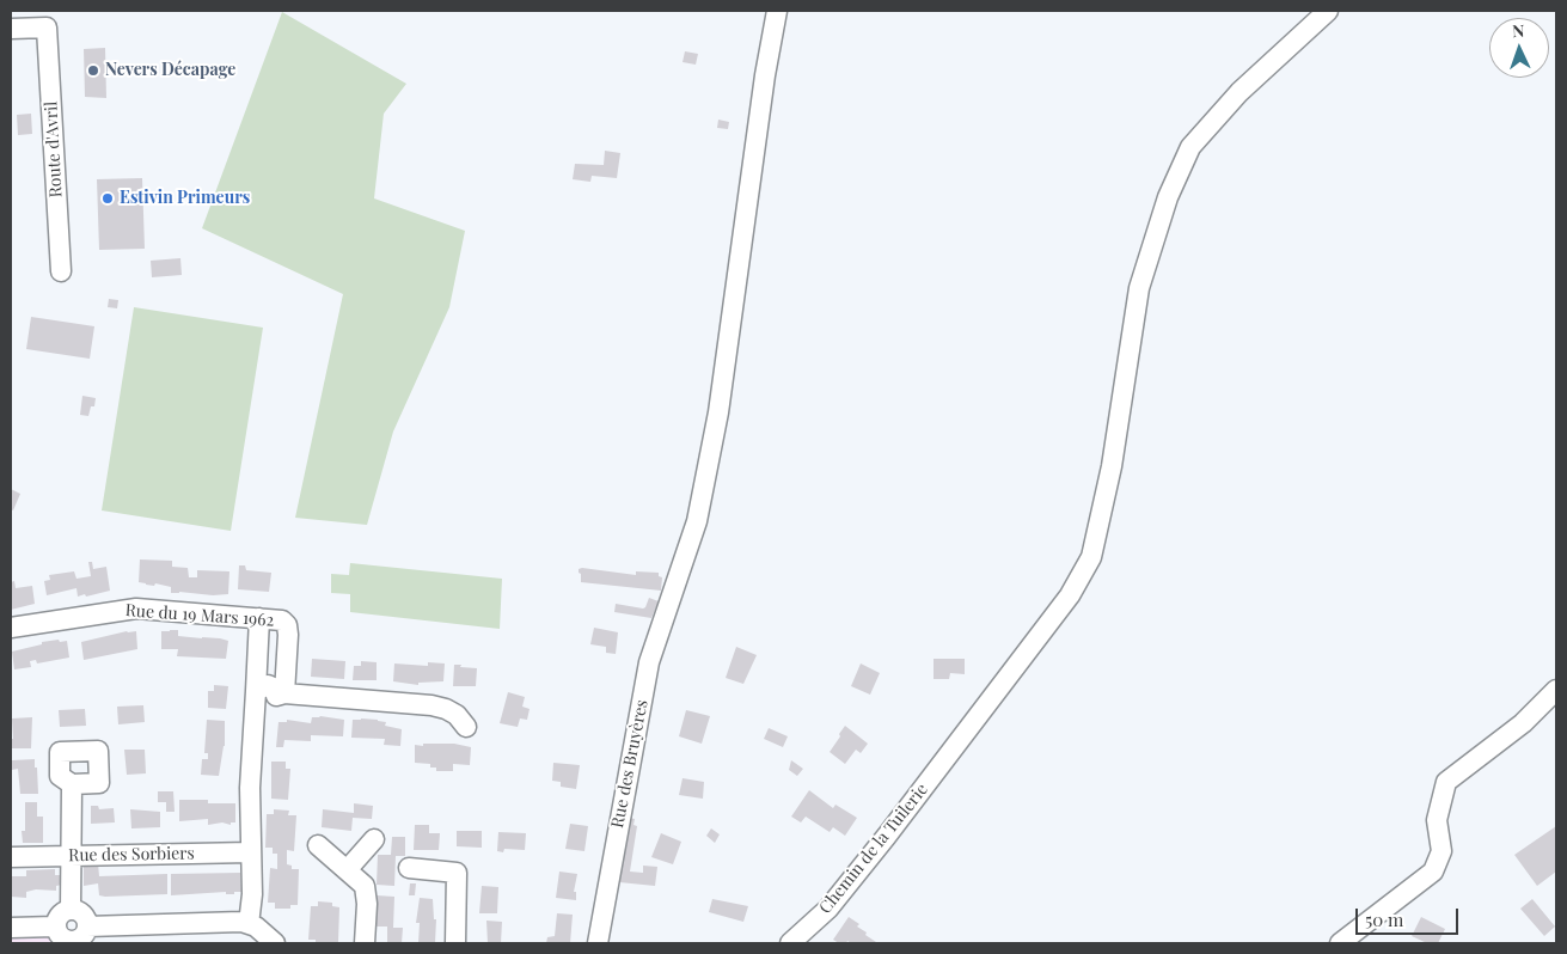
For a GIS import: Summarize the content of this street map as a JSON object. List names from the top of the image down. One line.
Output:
{"streets":{"street":["Route d'Avril","Rue du 19 Mars 1962","Rue des Bruyères","Chemin de la Tuilerie","Rue des Sorbiers"]},"places":["Nevers Décapage","Estivin Primeurs"],"scale_bar":"50 m","north":"top"}
